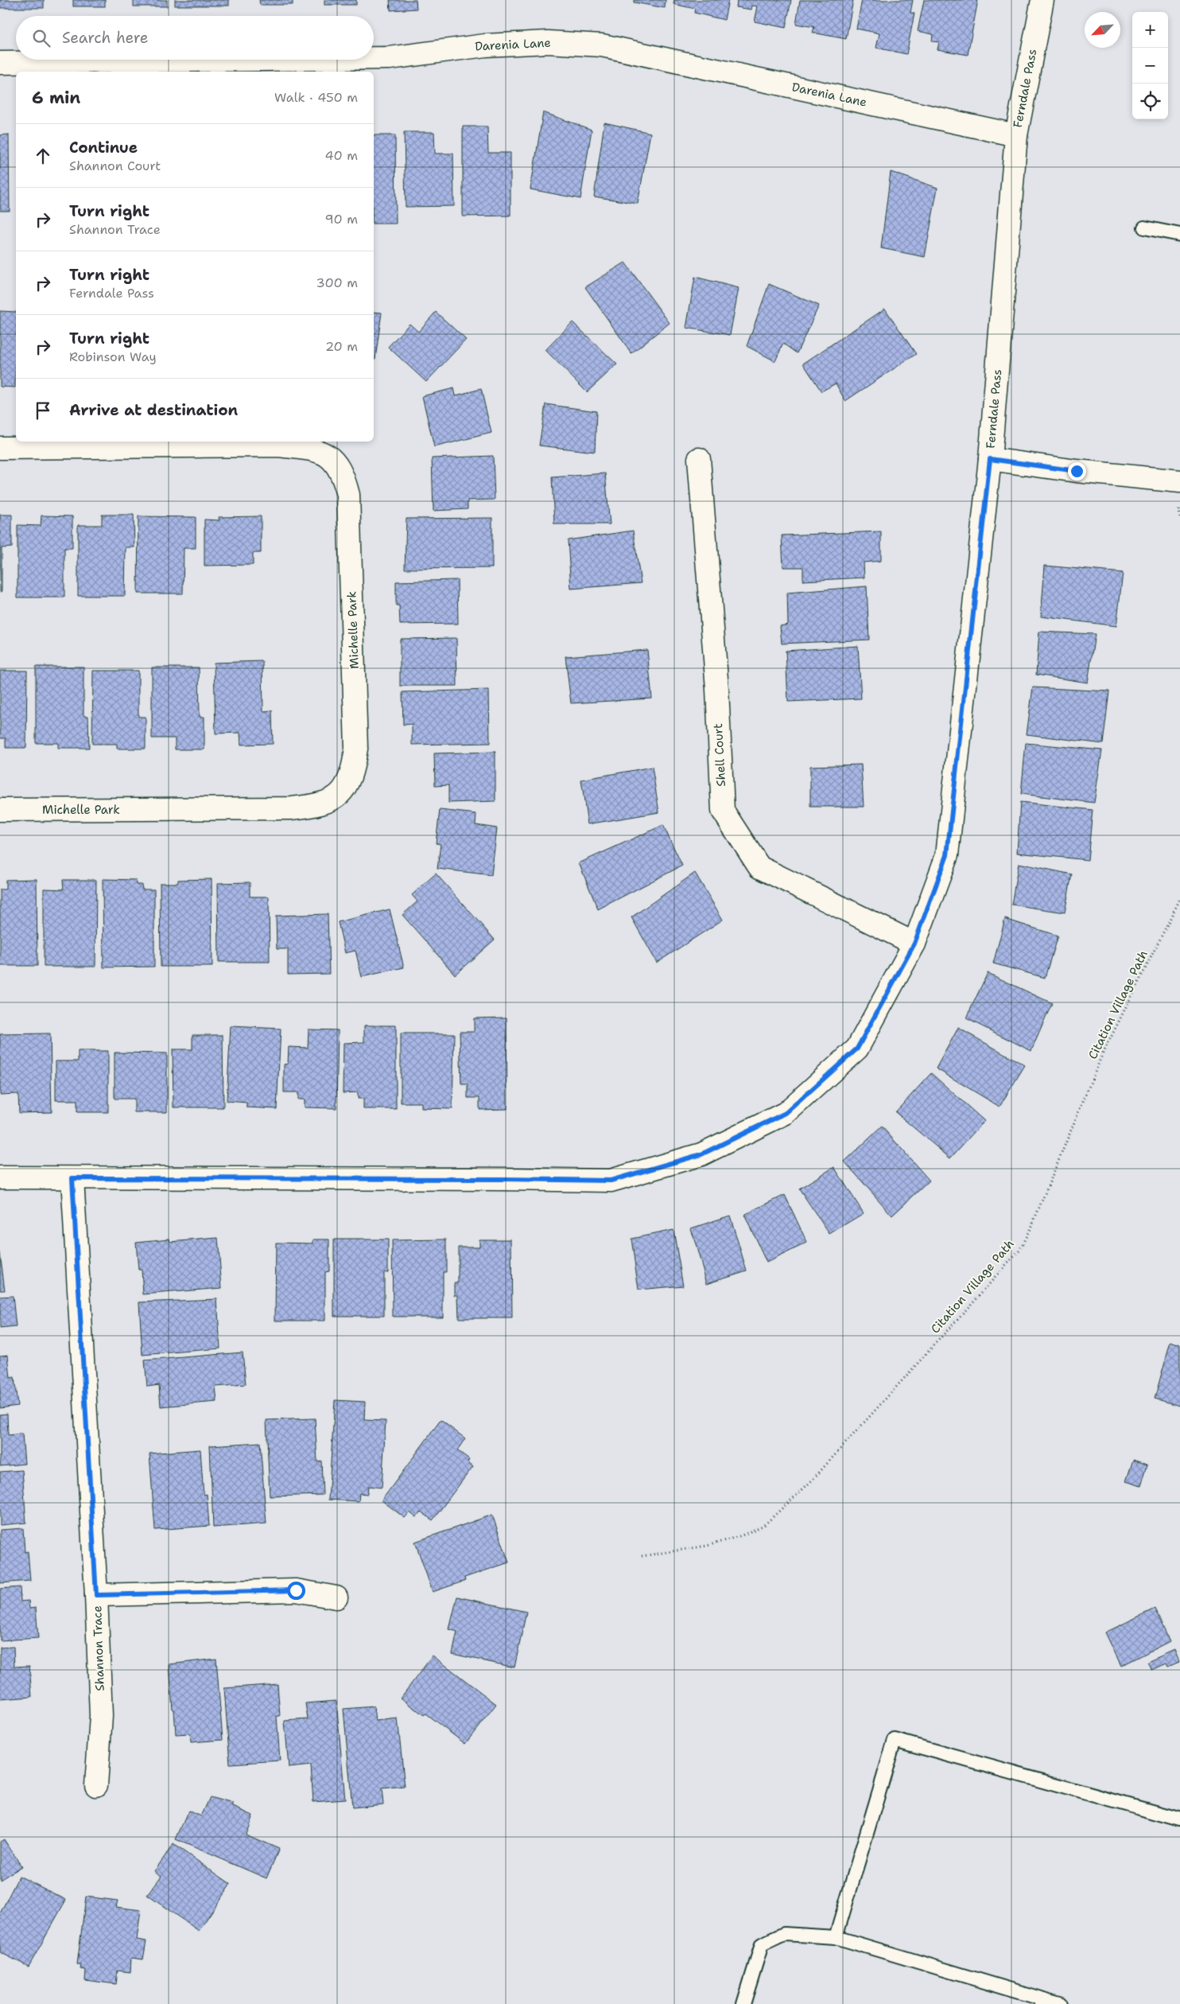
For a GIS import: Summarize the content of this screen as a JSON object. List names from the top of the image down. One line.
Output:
{"streets":{"street":["Darenia Lane","Ferndale Pass","Michelle Park","Shell Court","Shannon Trace"],"path":["Citation Village Path"]},"crossings":[["Darenia Lane","Ferndale Pass"],["Ferndale Pass","Shell Court"],["Ferndale Pass","Shannon Trace"]],"north":"bottom left","page":{"map_buttons":["+","−"],"search":"Search here","heading":["6 min","Walk · 450 m"],"list":[["Continue","Shannon Court","40 m"],["Turn right","Shannon Trace","90 m"],["Turn right","Ferndale Pass","300 m"],["Turn right","Robinson Way","20 m"],"Arrive at destination"]}}
